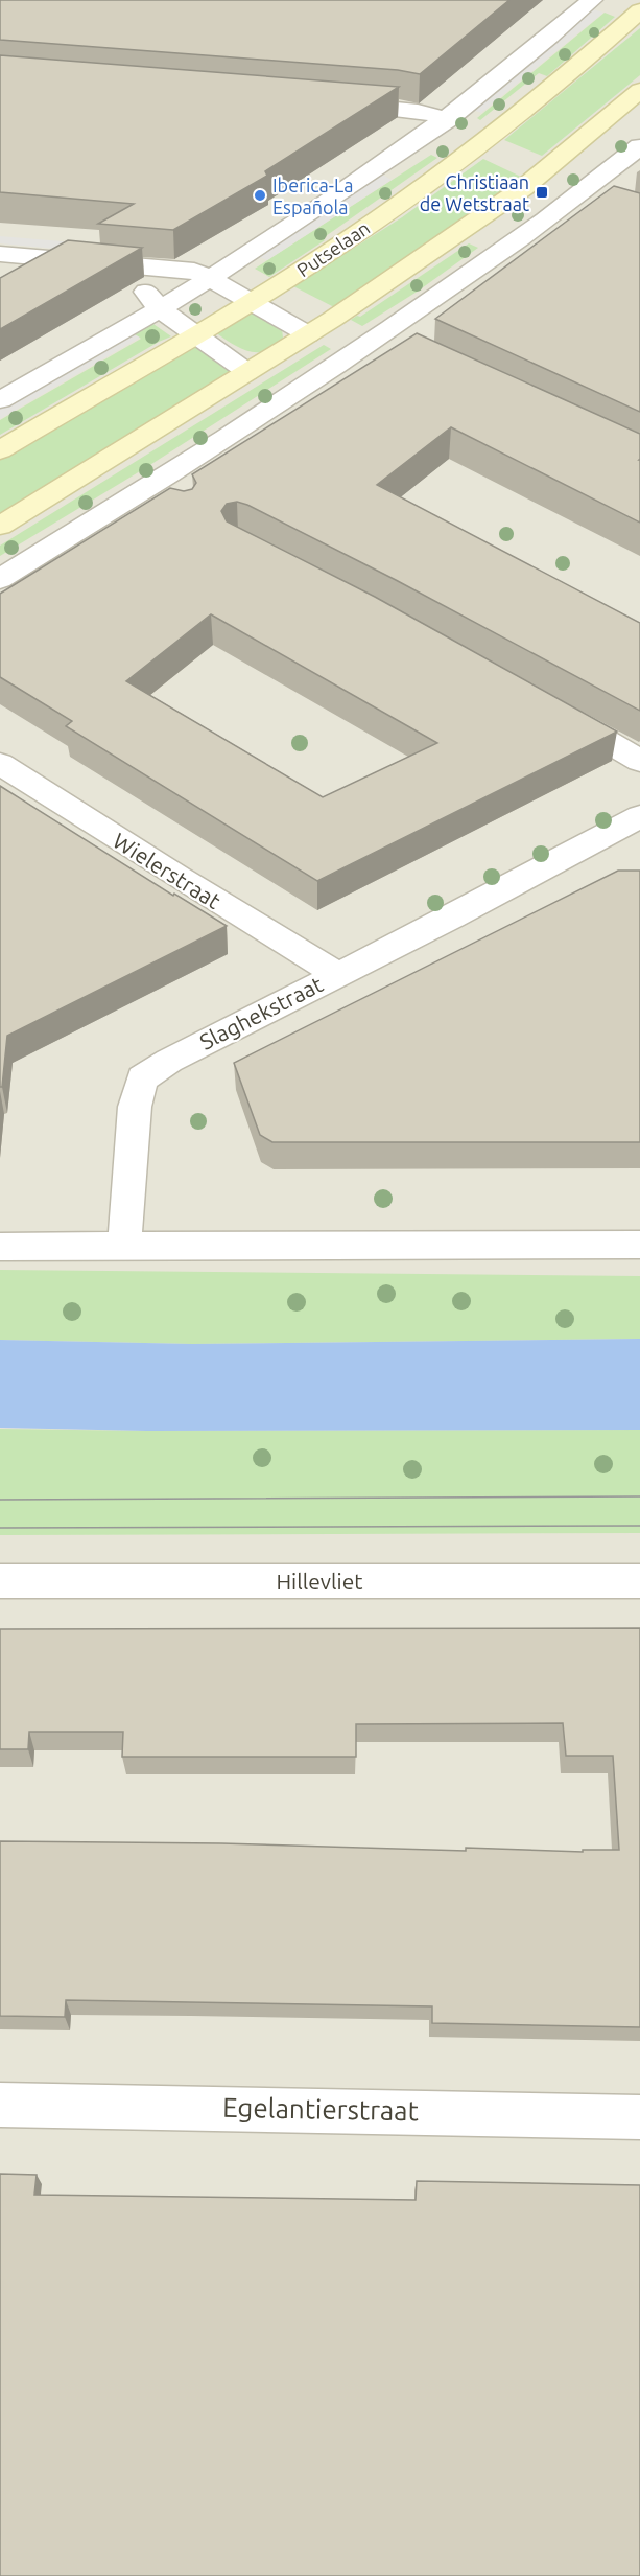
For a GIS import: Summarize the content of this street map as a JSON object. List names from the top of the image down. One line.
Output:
{"streets":{"main road":["Putselaan"],"street":["Wielerstraat","Slaghekstraat","Hillevliet","Egelantierstraat"]},"crossings":[["Wielerstraat","Slaghekstraat"]],"places":{"transit":["Christiaan de Wetstraat"],"other":["Iberica-La Española"]}}
